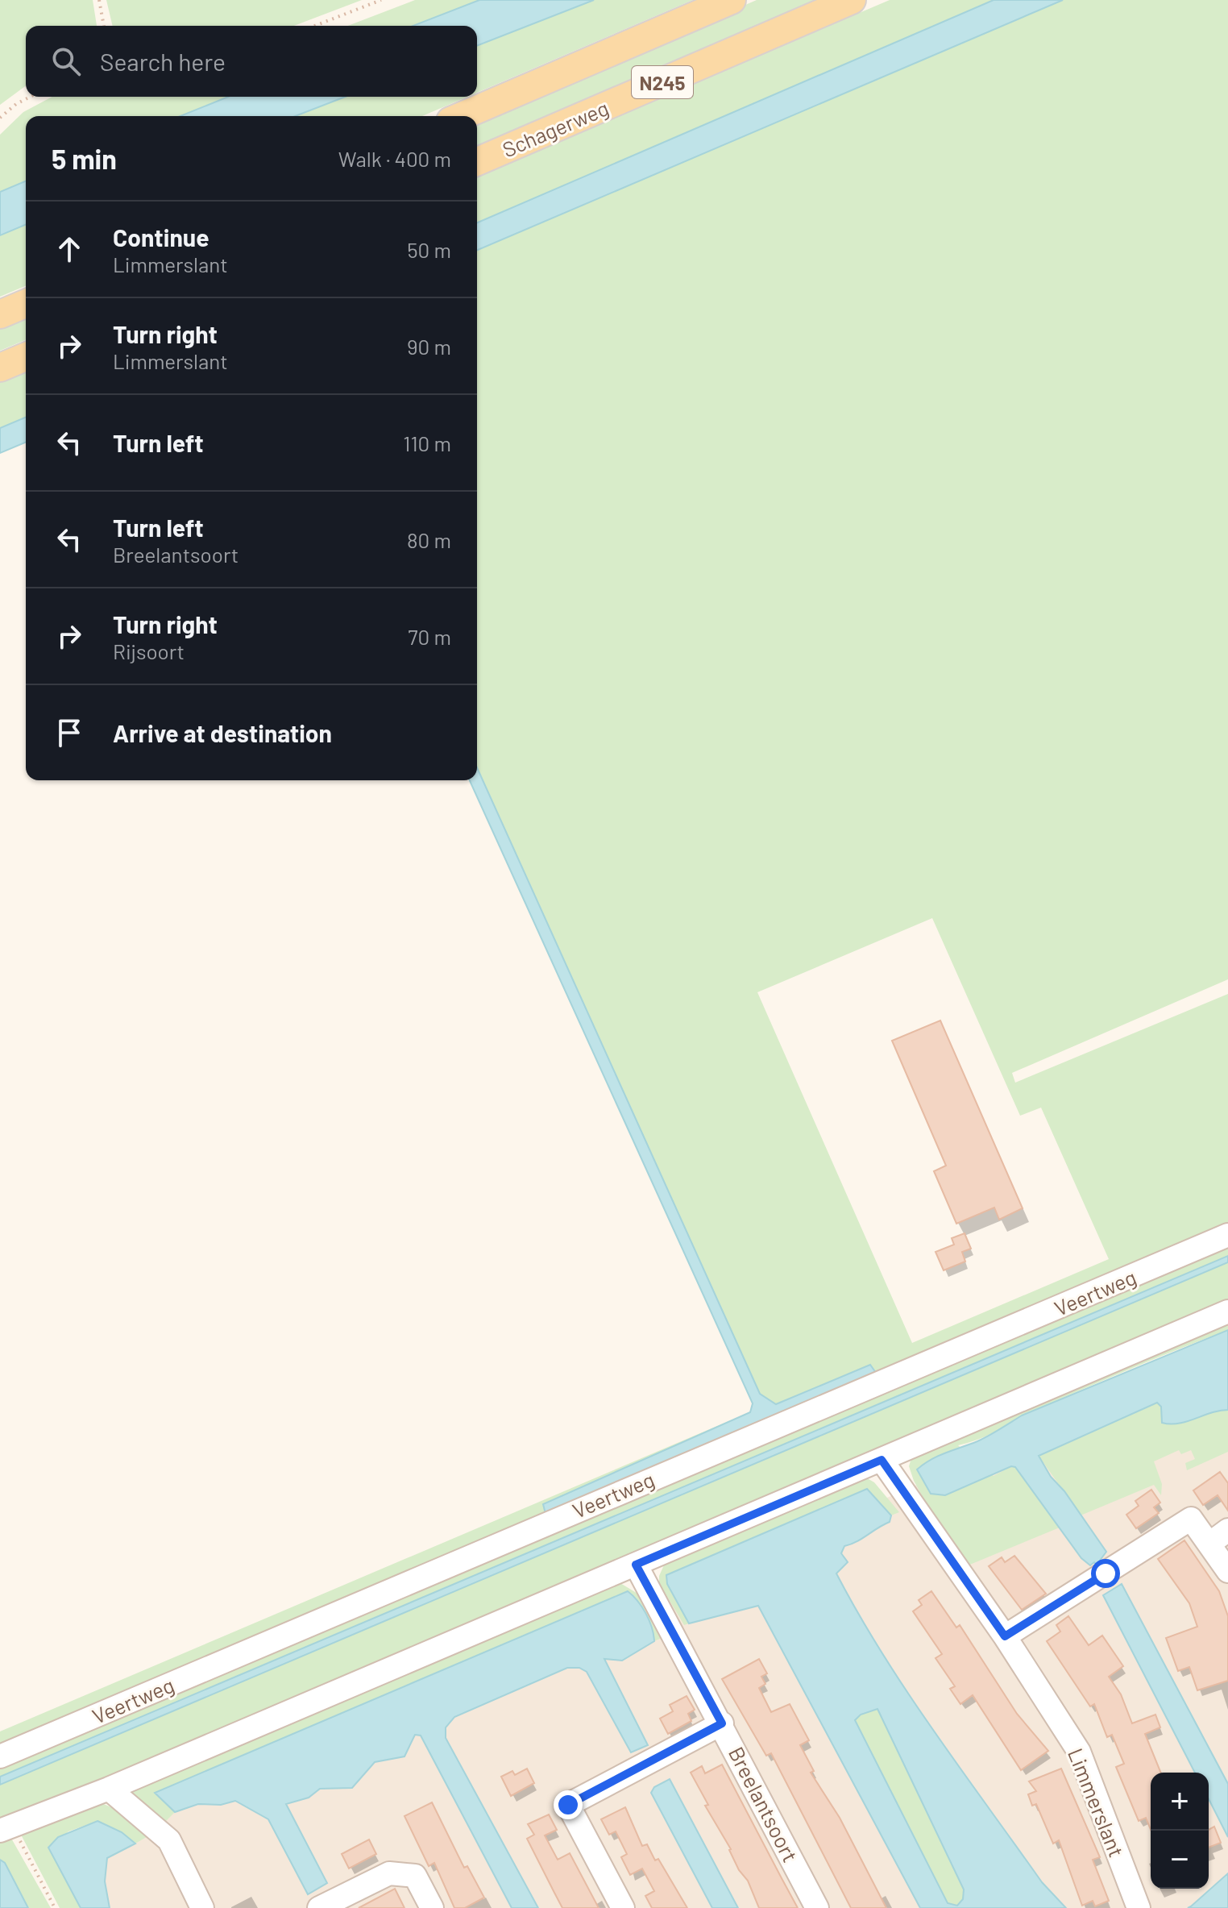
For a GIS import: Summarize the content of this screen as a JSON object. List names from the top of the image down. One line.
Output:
{"streets":{"main road":["N245","Schagerweg"],"street":["Veertweg","Limmerslant","Breelantsoort"]},"page":{"search":"Search here","heading":["5 min","Walk · 400 m"],"list":[["Continue","Limmerslant","50 m"],["Turn right","Limmerslant","90 m"],["Turn left","110 m"],["Turn left","Breelantsoort","80 m"],["Turn right","Rijsoort","70 m"],"Arrive at destination"],"map_buttons":["+","−"]}}
